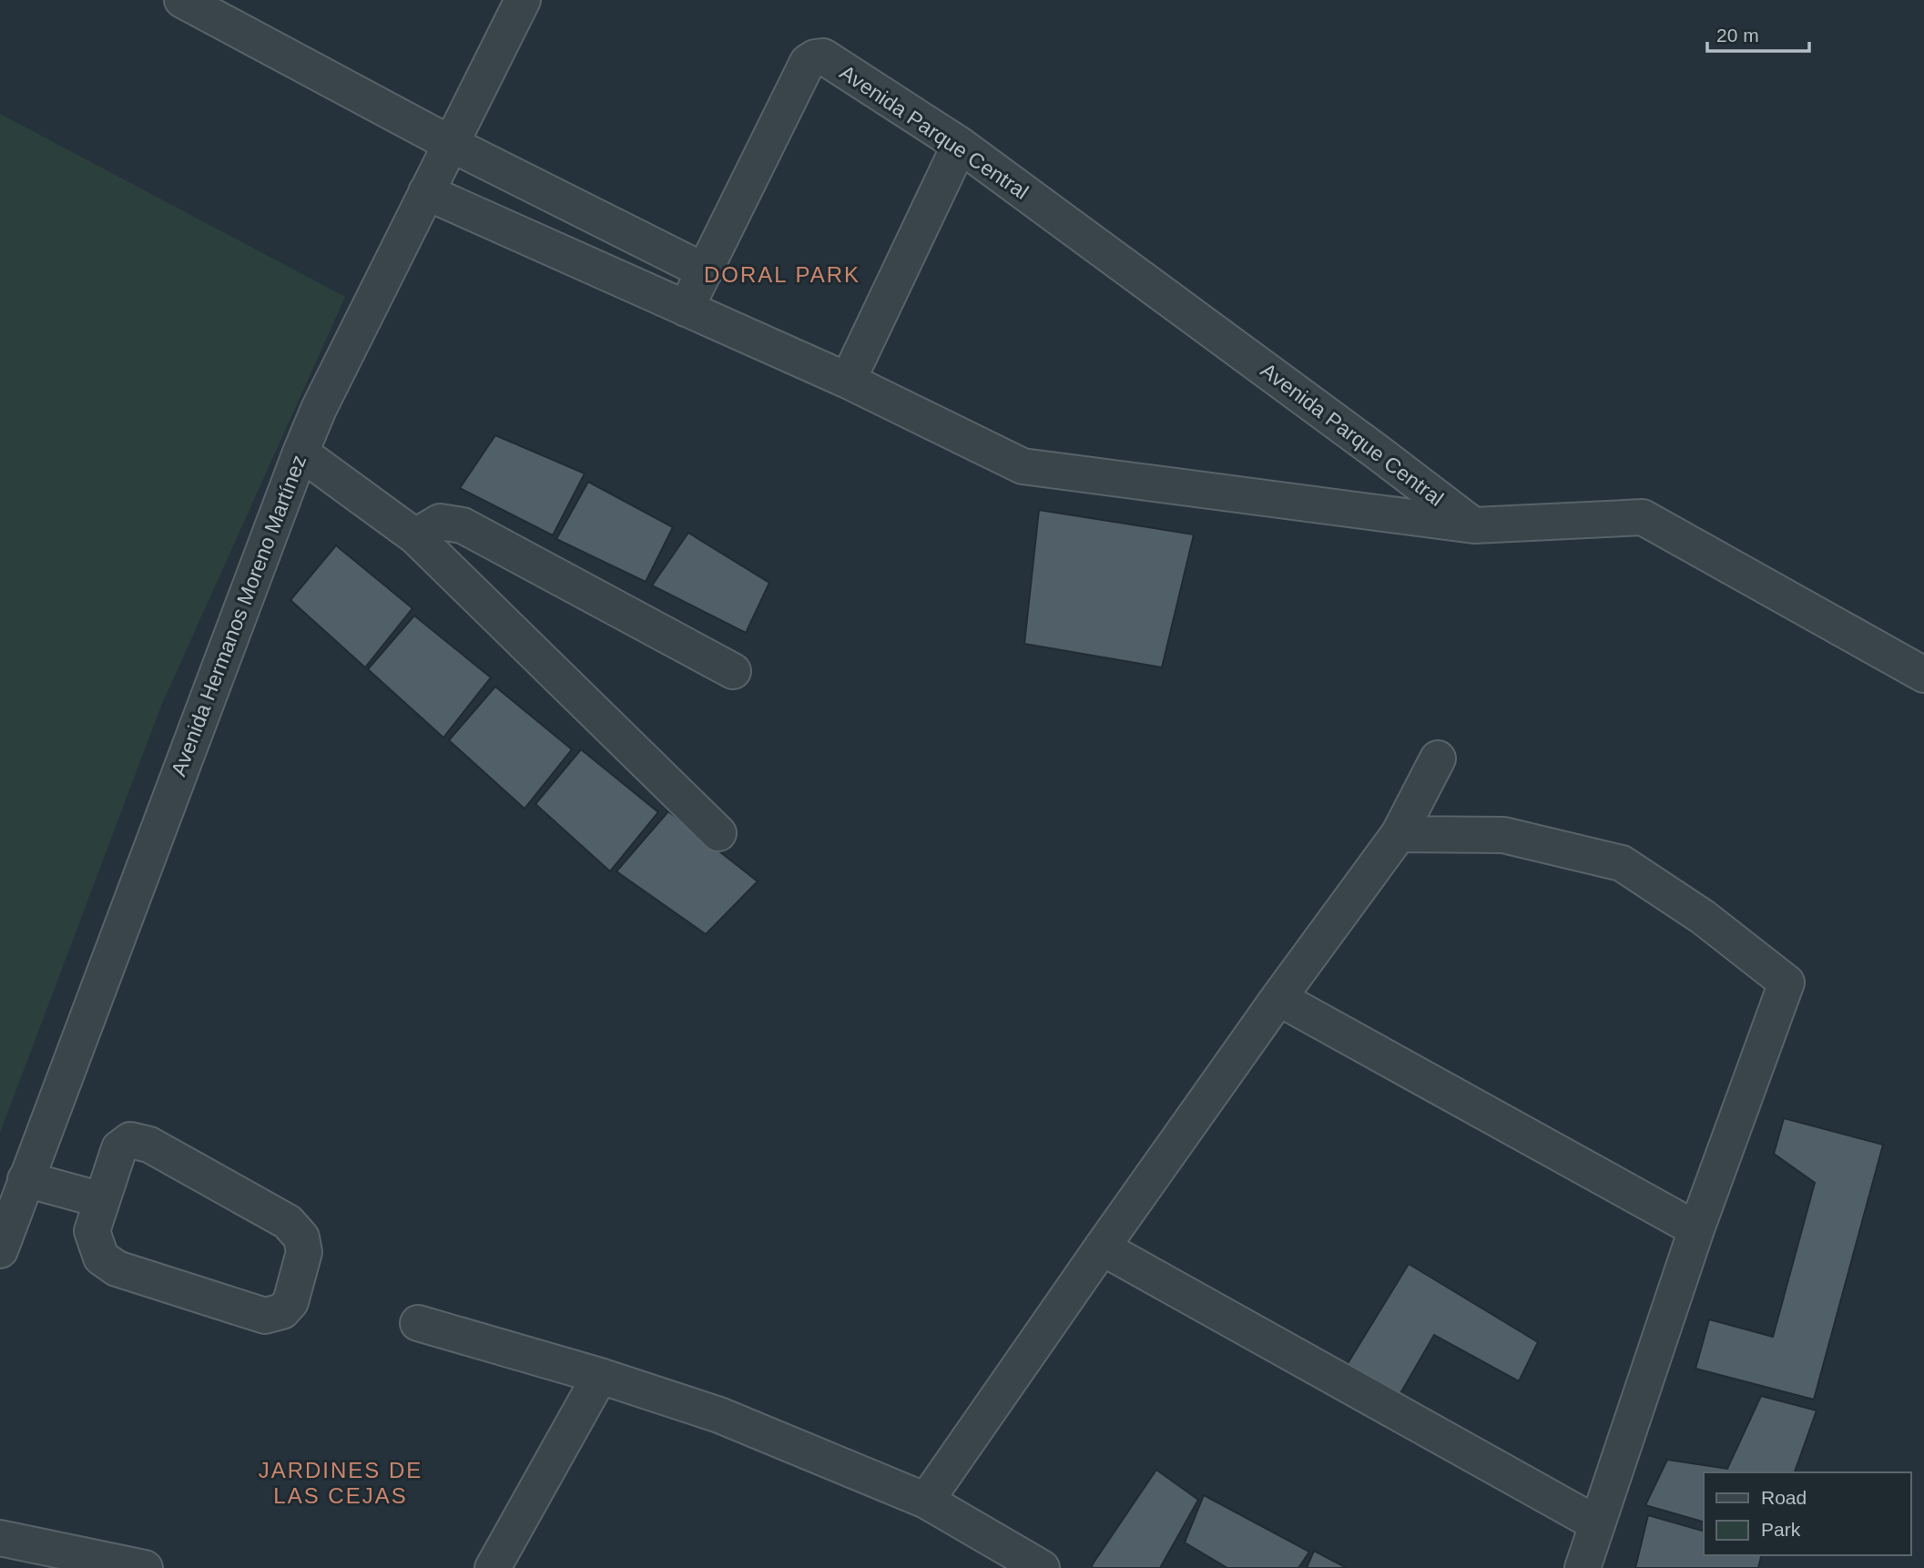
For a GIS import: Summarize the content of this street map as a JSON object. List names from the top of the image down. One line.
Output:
{"streets":{"street":["Avenida Parque Central","Avenida Hermanos Moreno Martínez"]},"crossings":[["Avenida Parque Central","Avenida Hermanos Moreno Martínez"]],"districts":["DORAL PARK","JARDINES DE LAS CEJAS"],"legend":["Road","Park"],"scale_bar":"20 m"}
